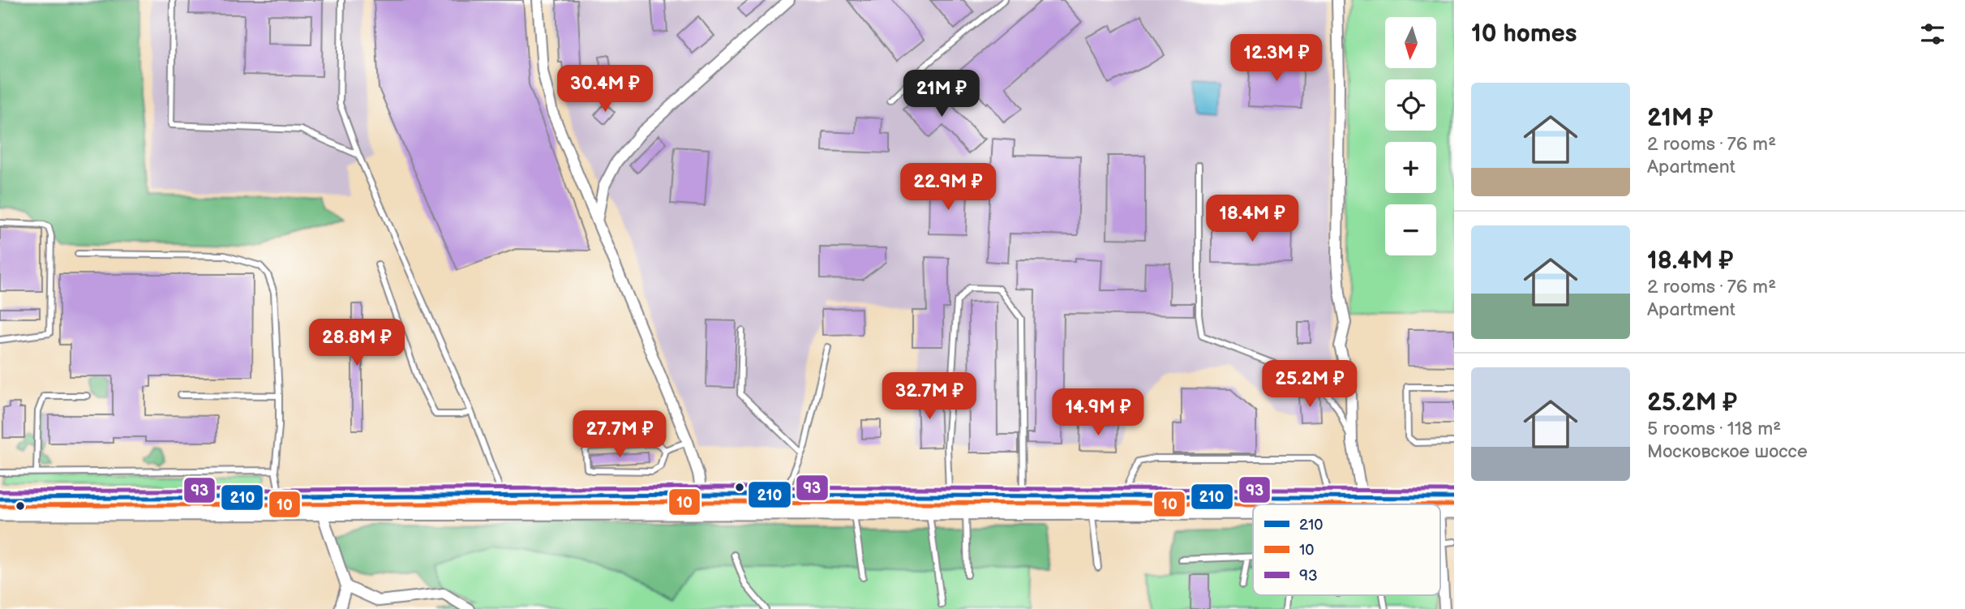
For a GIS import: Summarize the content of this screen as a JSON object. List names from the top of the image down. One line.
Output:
{"lines":["transit line 93","transit line 210","transit line 10"],"legend":["210","10","93"],"north":"bottom","page":{"heading":"10 homes","map_buttons":["+","−"],"price":["12.3M ₽","30.4M ₽","21M ₽","22.9M ₽","18.4M ₽","28.8M ₽","25.2M ₽","32.7M ₽","14.9M ₽","27.7M ₽"],"list":[{"name":"21M ₽","note":"2 rooms · 76 m² · Apartment"},{"name":"18.4M ₽","note":"2 rooms · 76 m² · Apartment"},{"name":"25.2M ₽","note":"5 rooms · 118 m² · Московское шоссе"}]}}
